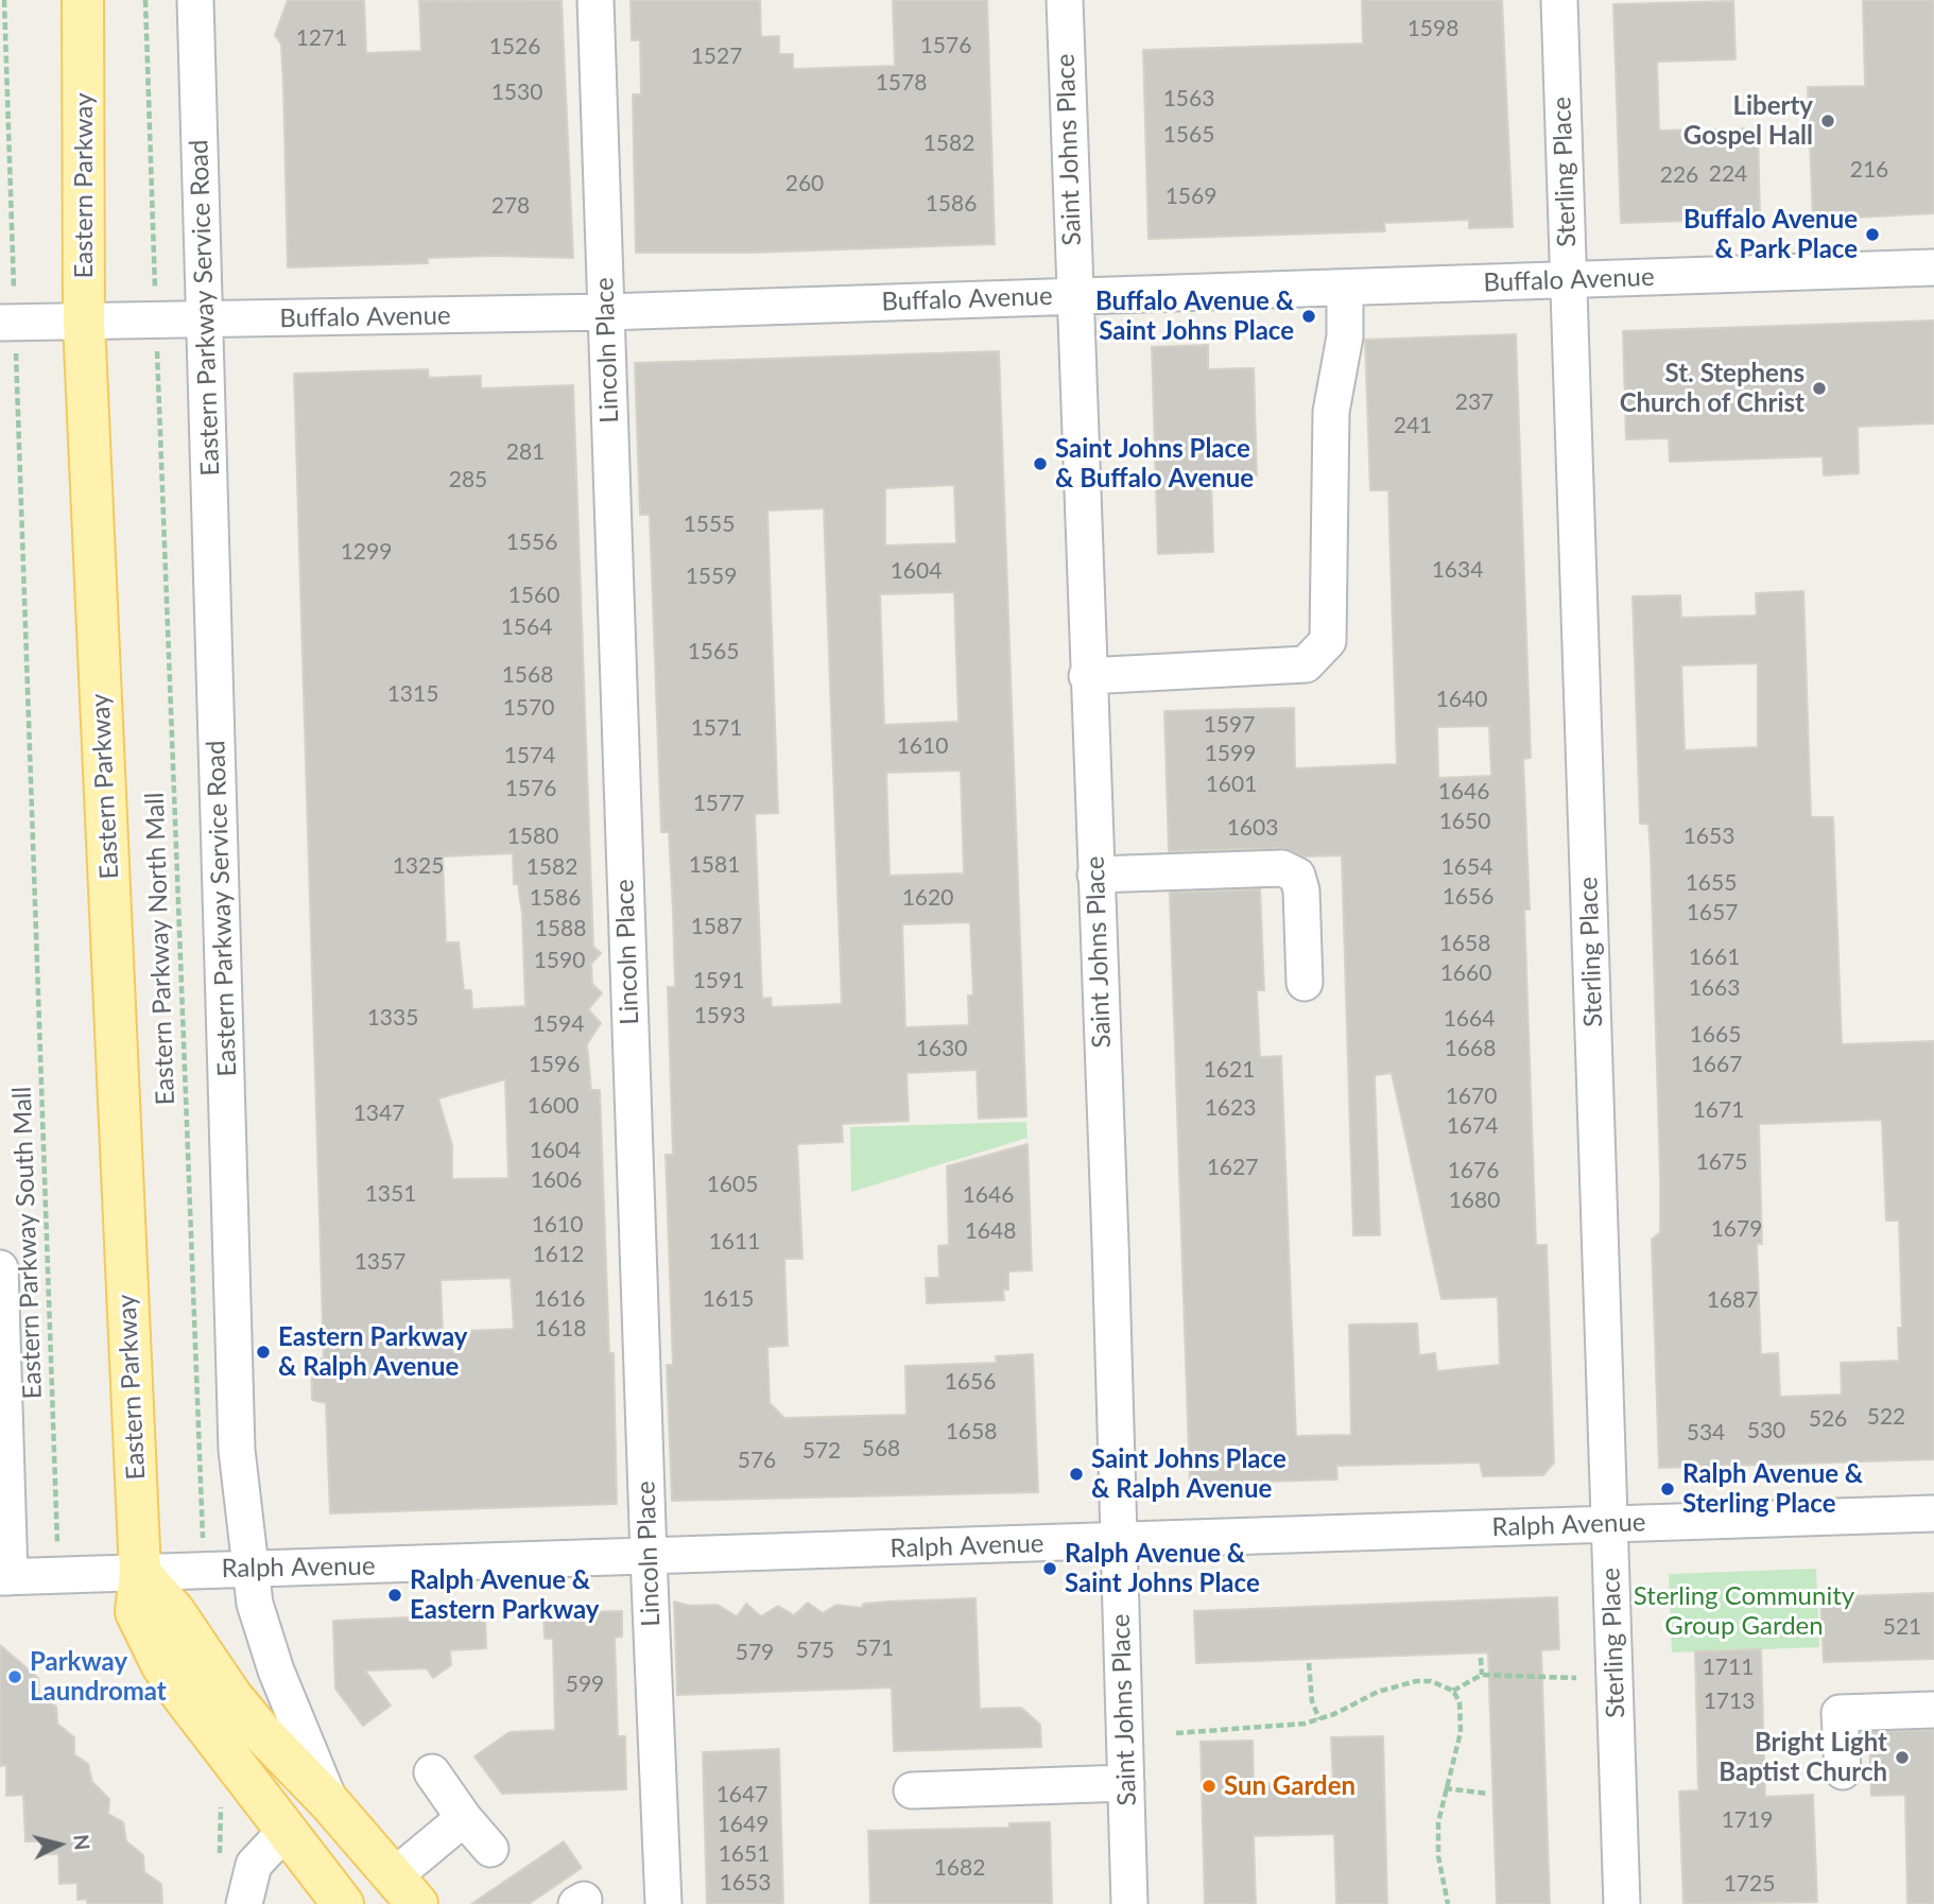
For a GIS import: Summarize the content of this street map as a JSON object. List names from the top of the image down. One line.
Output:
{"streets":{"main road":["Eastern Parkway"],"street":["Saint Johns Place","Sterling Place","Buffalo Avenue","Eastern Parkway Service Road","Lincoln Place","Ralph Avenue"],"path":["Eastern Parkway North Mall","Eastern Parkway South Mall"]},"crossings":[["Saint Johns Place","Buffalo Avenue"],["Saint Johns Place","Ralph Avenue"],["Sterling Place","Buffalo Avenue"],["Sterling Place","Ralph Avenue"],["Eastern Parkway","Buffalo Avenue"],["Eastern Parkway","Ralph Avenue"],["Buffalo Avenue","Eastern Parkway Service Road"],["Buffalo Avenue","Lincoln Place"],["Eastern Parkway Service Road","Ralph Avenue"],["Lincoln Place","Ralph Avenue"]],"parks":["Sterling Community Group Garden"],"places":["Liberty Gospel Hall","Buffalo Avenue & Park Place","Buffalo Avenue & Saint Johns Place","St. Stephens Church of Christ","Saint Johns Place & Buffalo Avenue","Eastern Parkway & Ralph Avenue","Saint Johns Place & Ralph Avenue","Ralph Avenue & Sterling Place","Ralph Avenue & Saint Johns Place","Ralph Avenue & Eastern Parkway","Parkway Laundromat","Bright Light Baptist Church","Sun Garden"],"house_numbers":["1598","1271","1576","1526","1527","1578","1530","1563","1565","1582","216","224","226","260","1569","1586","278","237","241","281","285","1555","1556","1299","1634","1604","1559","1560","1564","1565","1568","1315","1640","1570","1597","1571","1610","1599","1574","1601","1576","1646","1577","1650","1603","1580","1653","1581","1325","1582","1654","1655","1656","1586","1620","1657","1587","1588","1658","1661","1590","1660","1591","1663","1593","1335","1664","1594","1665","1630","1668","1596","1667","1621","1670","1600","1623","1671","1347","1674","1604","1675","1627","1676","1606","1605","1351","1646","1680","1610","1679","1648","1611","1612","1357","1616","1615","1687","1618","1656","522","526","530","1658","534","568","572","576","521","571","575","579","1711","599","1713","1647","1719","1649","1651","1682","1653","1725"],"north":"right"}
